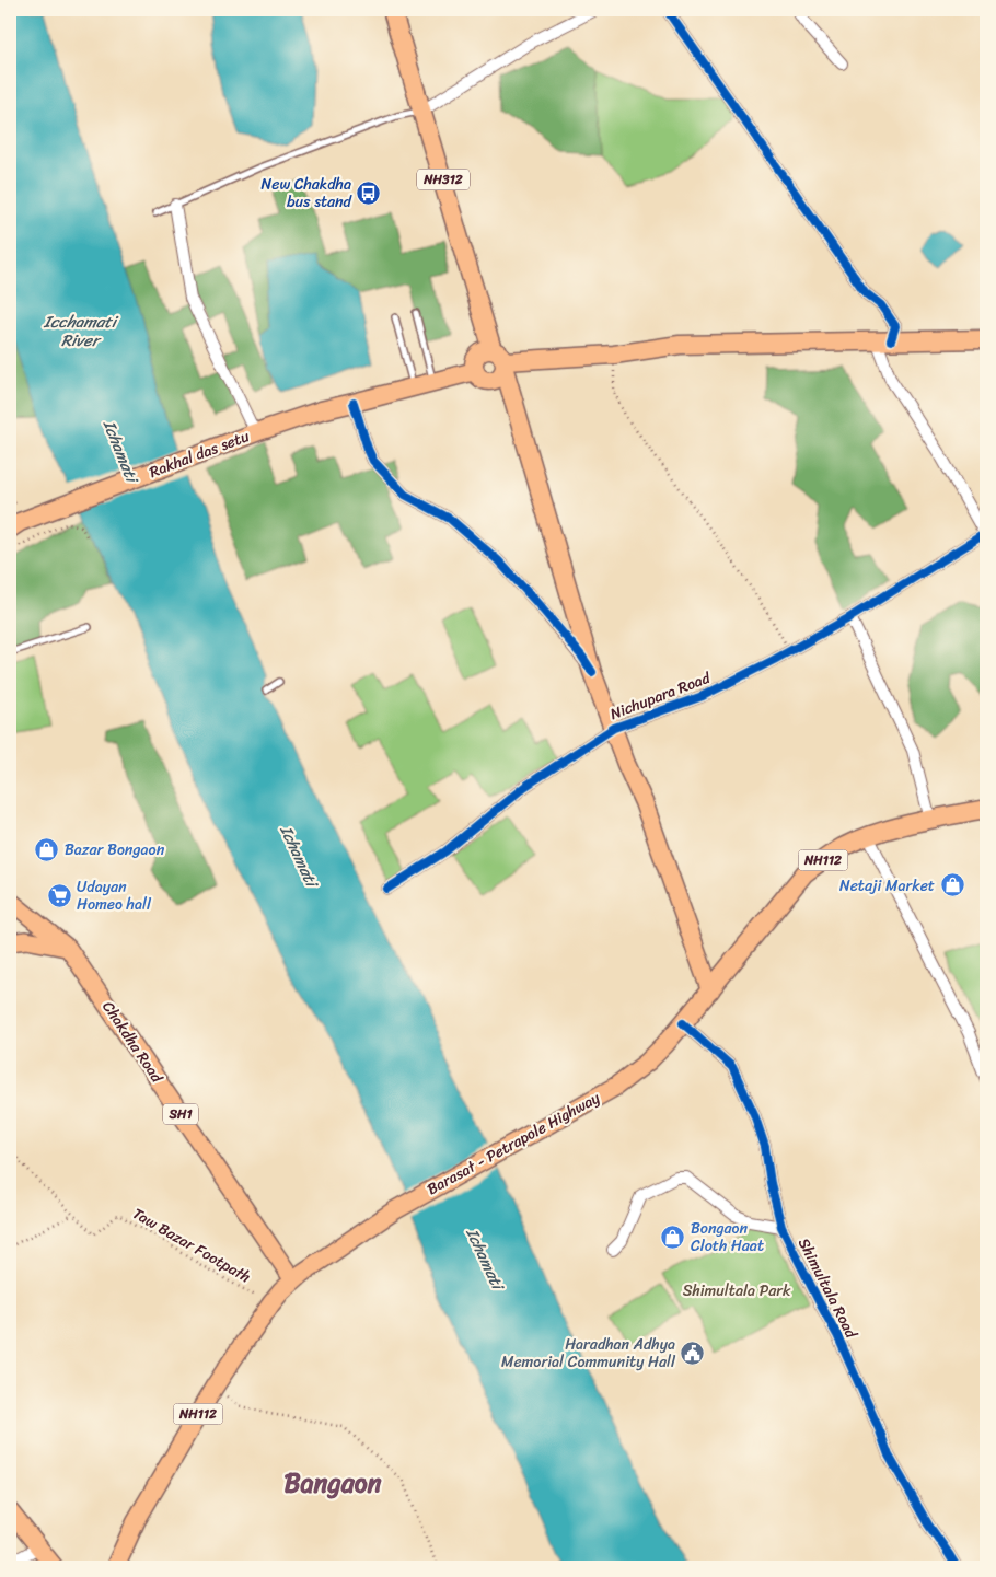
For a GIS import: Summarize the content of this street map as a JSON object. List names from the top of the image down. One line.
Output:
{"streets":{"highway":["NH312","Rakhal das setu","NH112","Barasat - Petrapole Highway"],"main road":["Chakdha Road","SH1"],"street":["Nichupara Road","Shimultala Road"],"path":["Taw Bazar Footpath"]},"crossings":[["NH312","Rakhal das setu"],["NH312","Nichupara Road"],["NH312","Barasat - Petrapole Highway"],["Chakdha Road","Barasat - Petrapole Highway"],["Barasat - Petrapole Highway","Taw Bazar Footpath"],["Barasat - Petrapole Highway","Shimultala Road"]],"districts":["Bangaon"],"water":["Icchamati River","Ichamati"],"parks":["Shimultala Park"],"places":{"bus stop":["New Chakdha bus stand"],"shop":["Bazar Bongaon","Netaji Market","Bongaon Cloth Haat"],"supermarket":["Udayan Homeo hall"],"public building":["Haradhan Adhya Memorial Community Hall"]}}
